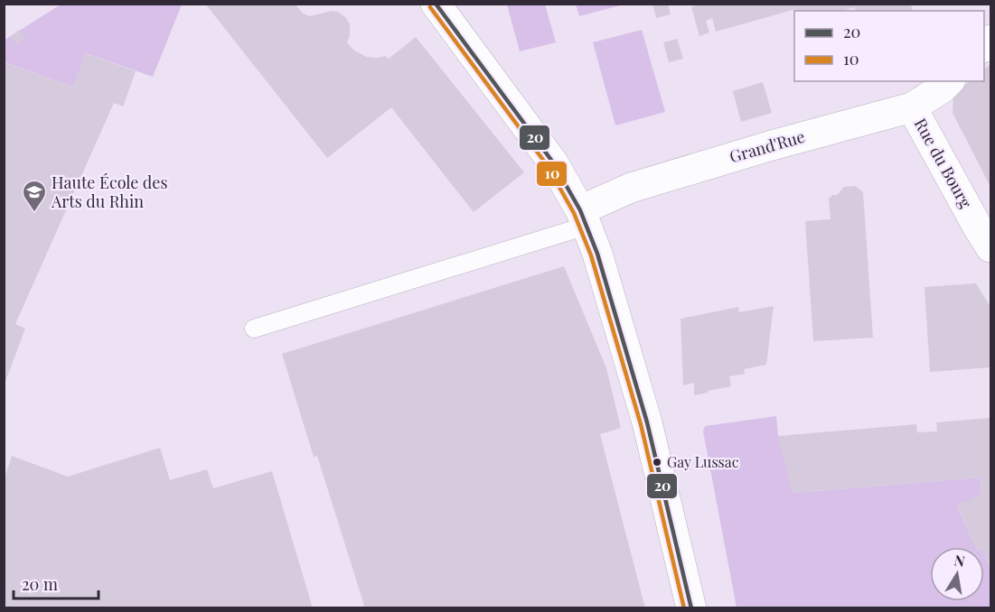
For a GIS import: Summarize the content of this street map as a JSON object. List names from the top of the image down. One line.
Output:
{"streets":{"street":["Grand'Rue","Rue du Bourg"]},"crossings":[["Grand'Rue","Rue du Bourg"]],"places":{"school or university":["Haute École des Arts du Rhin"],"other":["Gay Lussac"]},"lines":["transit line 20","transit line 10"],"legend":["20","10"],"scale_bar":"20 m","north":"top"}
